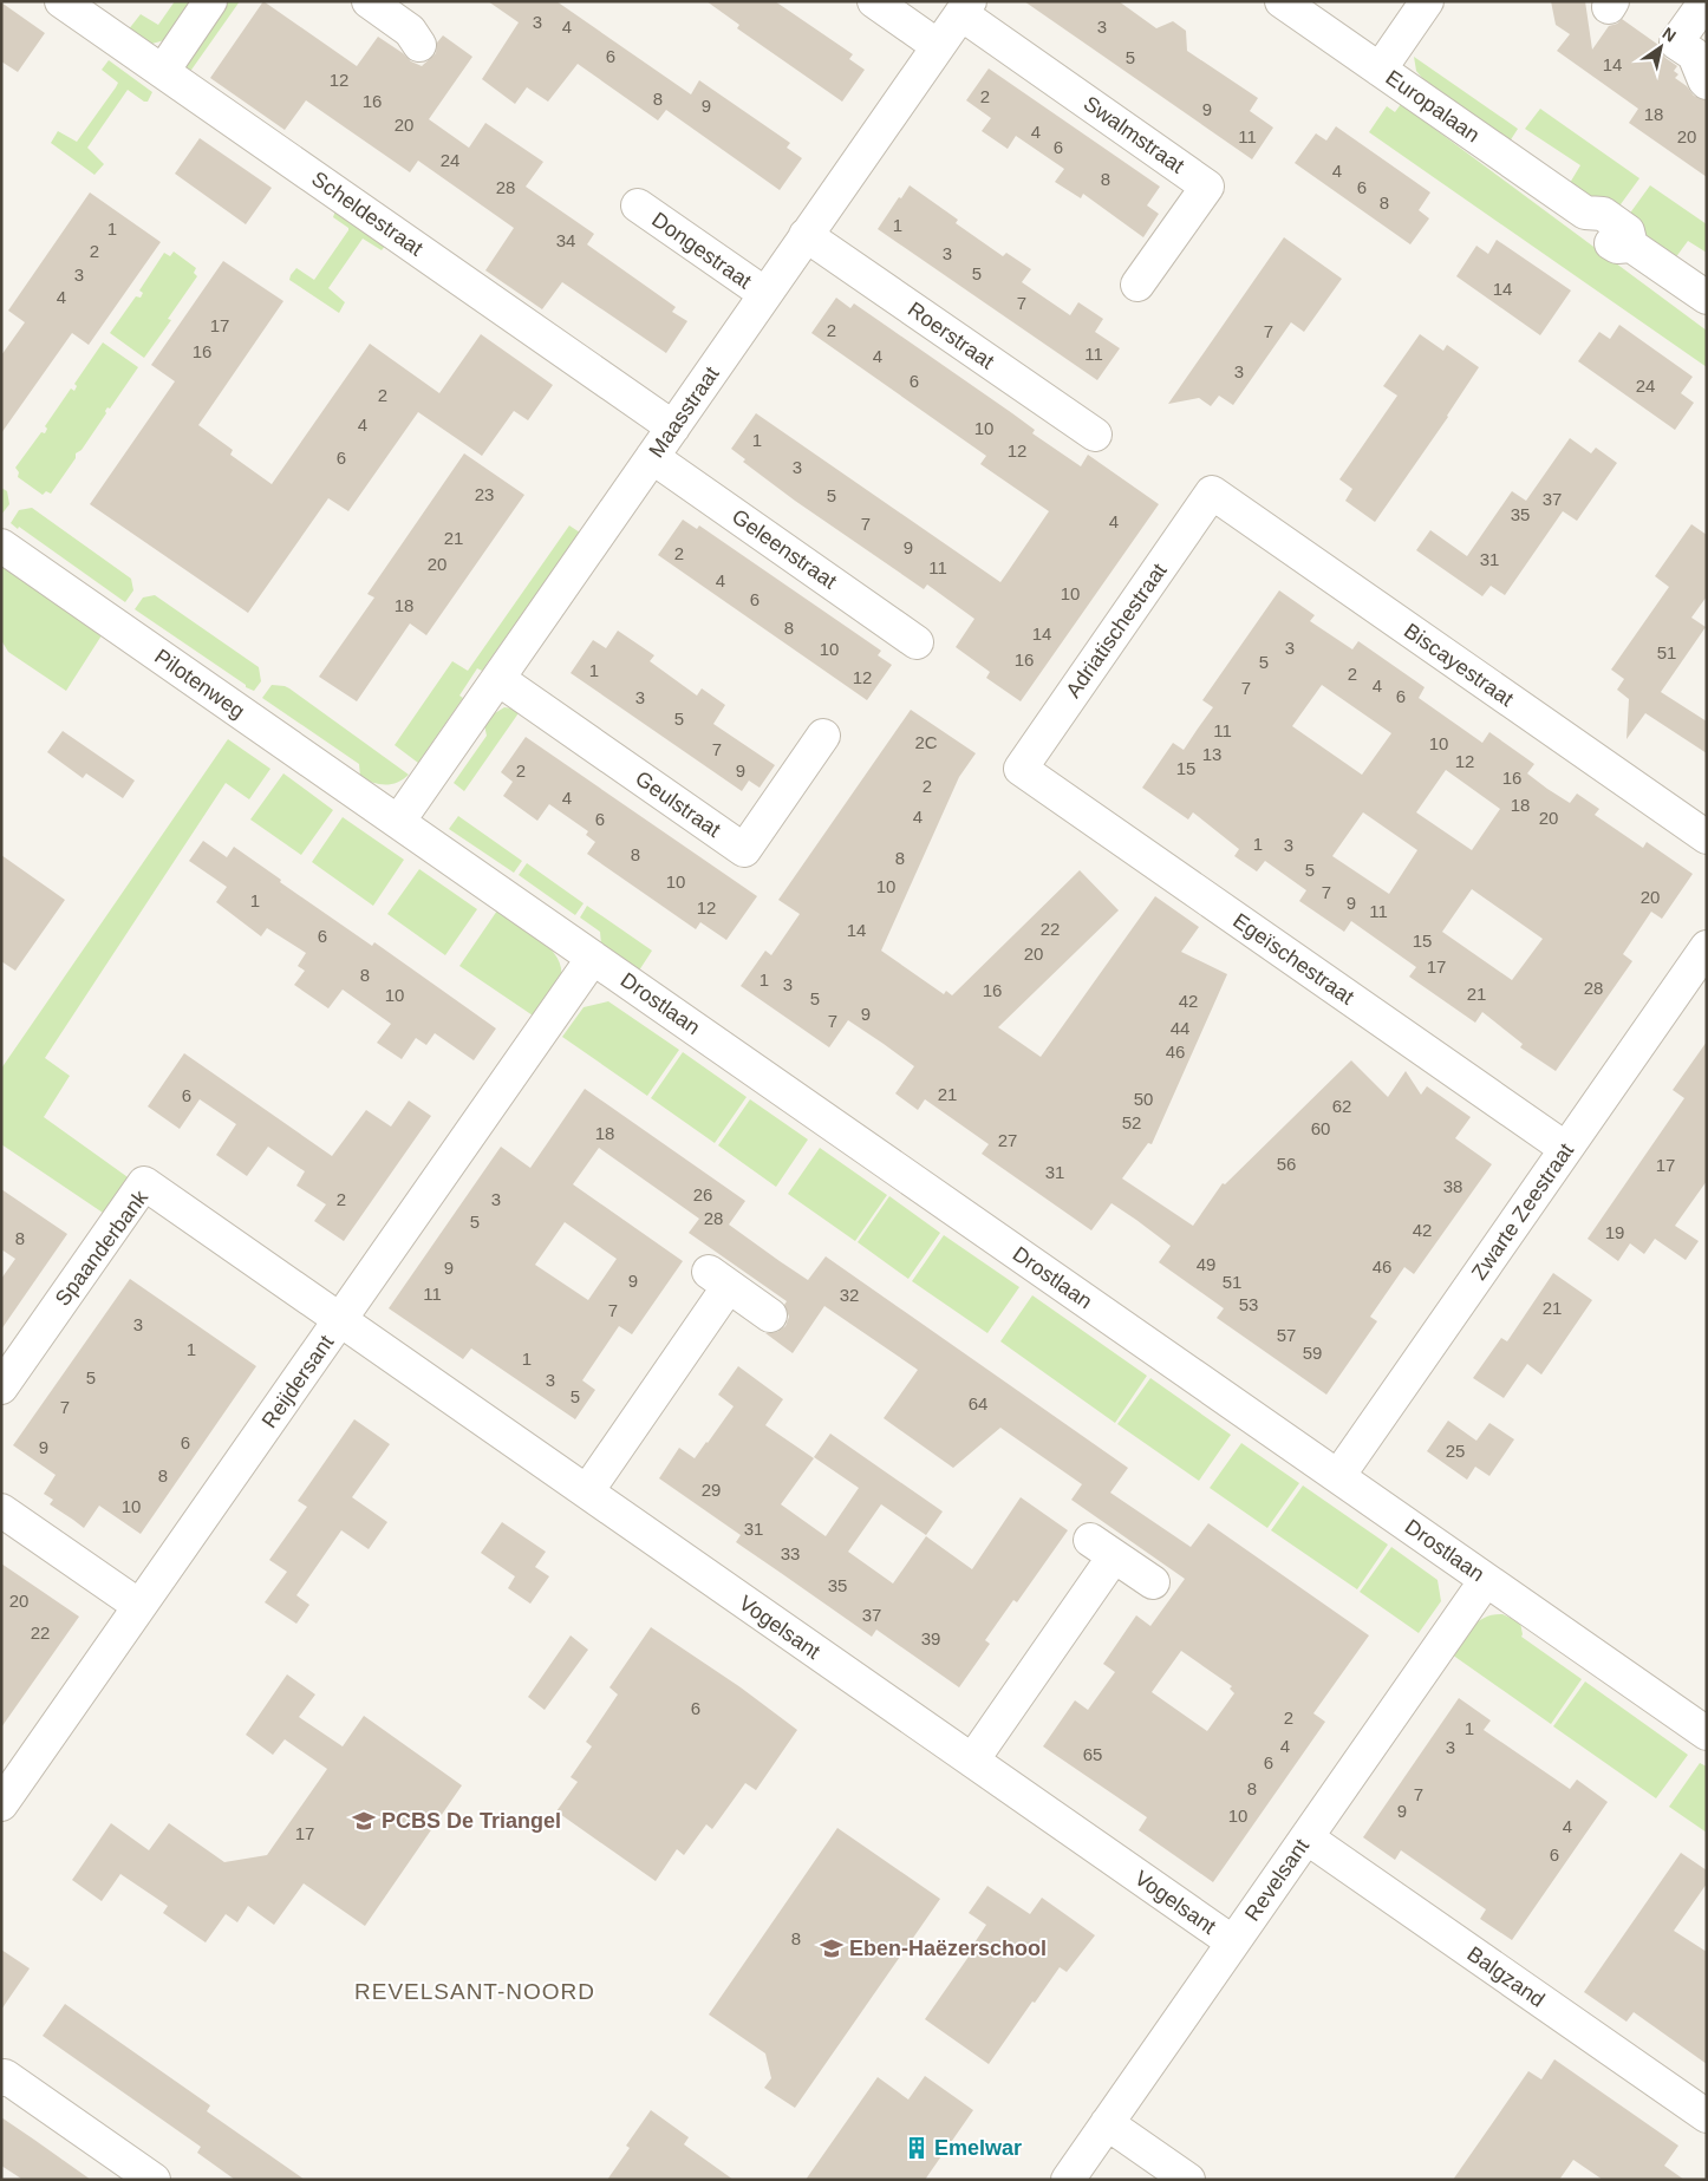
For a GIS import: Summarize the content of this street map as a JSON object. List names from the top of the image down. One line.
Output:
{"streets":{"street":["Europalaan","Swalmstraat","Scheldestraat","Dongestraat","Roerstraat","Maasstraat","Geleenstraat","Adriatischestraat","Biscayestraat","Pilotenweg","Geulstraat","Egeïschestraat","Drostlaan","Zwarte Zeestraat","Spaanderbank","Reijdersant","Vogelsant","Revelsant","Balgzand"]},"crossings":[["Swalmstraat","Maasstraat"],["Scheldestraat","Maasstraat"],["Dongestraat","Maasstraat"],["Roerstraat","Maasstraat"],["Maasstraat","Geleenstraat"],["Maasstraat","Pilotenweg"],["Maasstraat","Geulstraat"],["Maasstraat","Drostlaan"],["Adriatischestraat","Biscayestraat"],["Adriatischestraat","Egeïschestraat"],["Pilotenweg","Drostlaan"],["Egeïschestraat","Zwarte Zeestraat"],["Drostlaan","Zwarte Zeestraat"],["Drostlaan","Reijdersant"],["Drostlaan","Revelsant"],["Spaanderbank","Reijdersant"],["Spaanderbank","Vogelsant"],["Reijdersant","Vogelsant"],["Vogelsant","Revelsant"],["Revelsant","Balgzand"]],"districts":["REVELSANT-NOORD"],"places":{"school or university":["PCBS De Triangel","Eben-Haëzerschool"],"building":["Emelwar"]},"house_numbers":["3","4","3","6","5","14","12","2","8","16","9","9","18","20","4","11","20","6","24","4","8","28","6","8","1","1","34","2","3","5","3","14","4","7","17","2","7","16","11","4","3","6","24","2","4","10","1","12","6","3","23","5","37","35","4","7","21","9","2","31","20","11","4","10","6","18","8","14","3","10","51","16","5","1","2","12","4","7","6","3","5","11","2C","10","7","13","12","15","2","9","16","2","4","18","4","20","6","1","3","8","8","5","10","10","7","20","1","9","12","11","22","14","6","15","20","17","8","1","3","28","16","21","10","5","42","9","7","44","46","21","6","50","62","52","60","18","27","56","17","31","38","26","2","3","28","5","42","19","8","49","46","9","9","51","11","32","53","21","7","3","57","1","59","1","5","3","5","64","7","6","9","25","8","29","10","31","33","35","20","37","22","39","6","2","1","4","3","65","6","8","7","9","10","4","17","6","8"],"north":"top right"}
